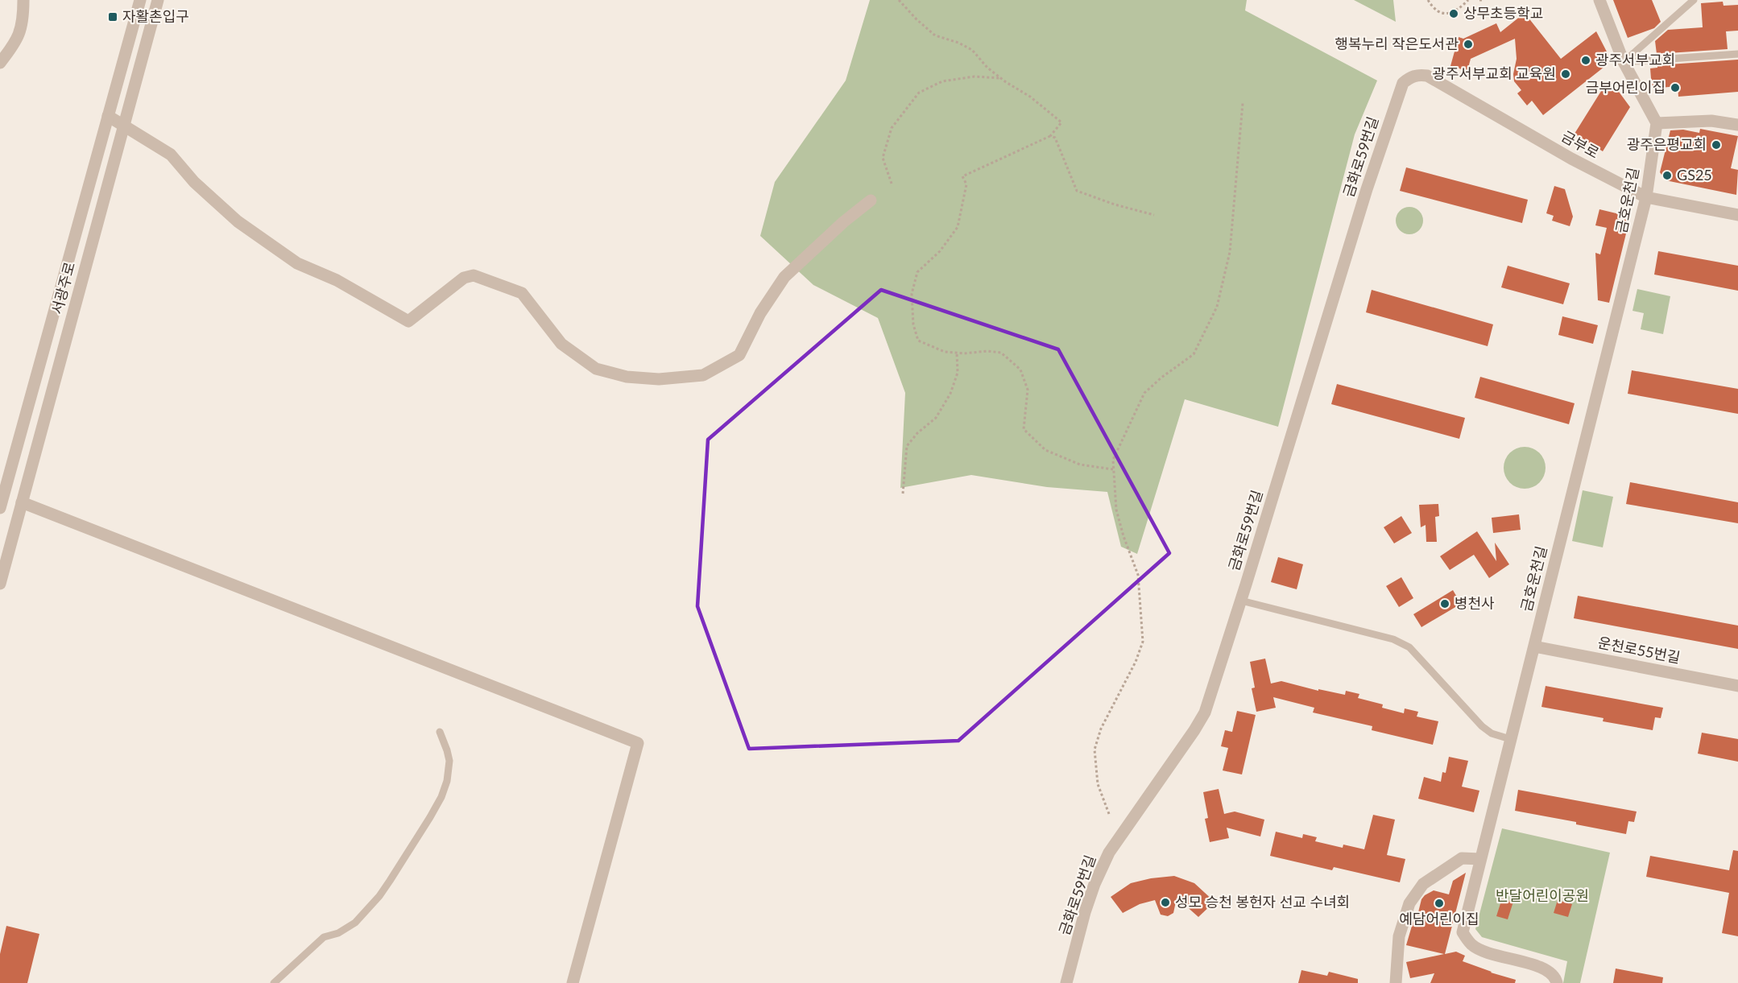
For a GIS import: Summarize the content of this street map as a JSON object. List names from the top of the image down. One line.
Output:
{"streets":{"street":["금부로","금화로59번길","금호운천길","서광주로","운천로55번길"]},"crossings":[["금부로","금화로59번길"],["금부로","금호운천길"],["금호운천길","운천로55번길"]],"parks":["반달어린이공원"],"places":{"other":["상무초등학교","행복누리 작은도서관","광주서부교회","광주서부교회 교육원","금부어린이집","광주은평교회","GS25","병천사","성모 승천 봉헌자 선교 수녀회","예담어린이집"],"transit":["자활촌입구"]}}
